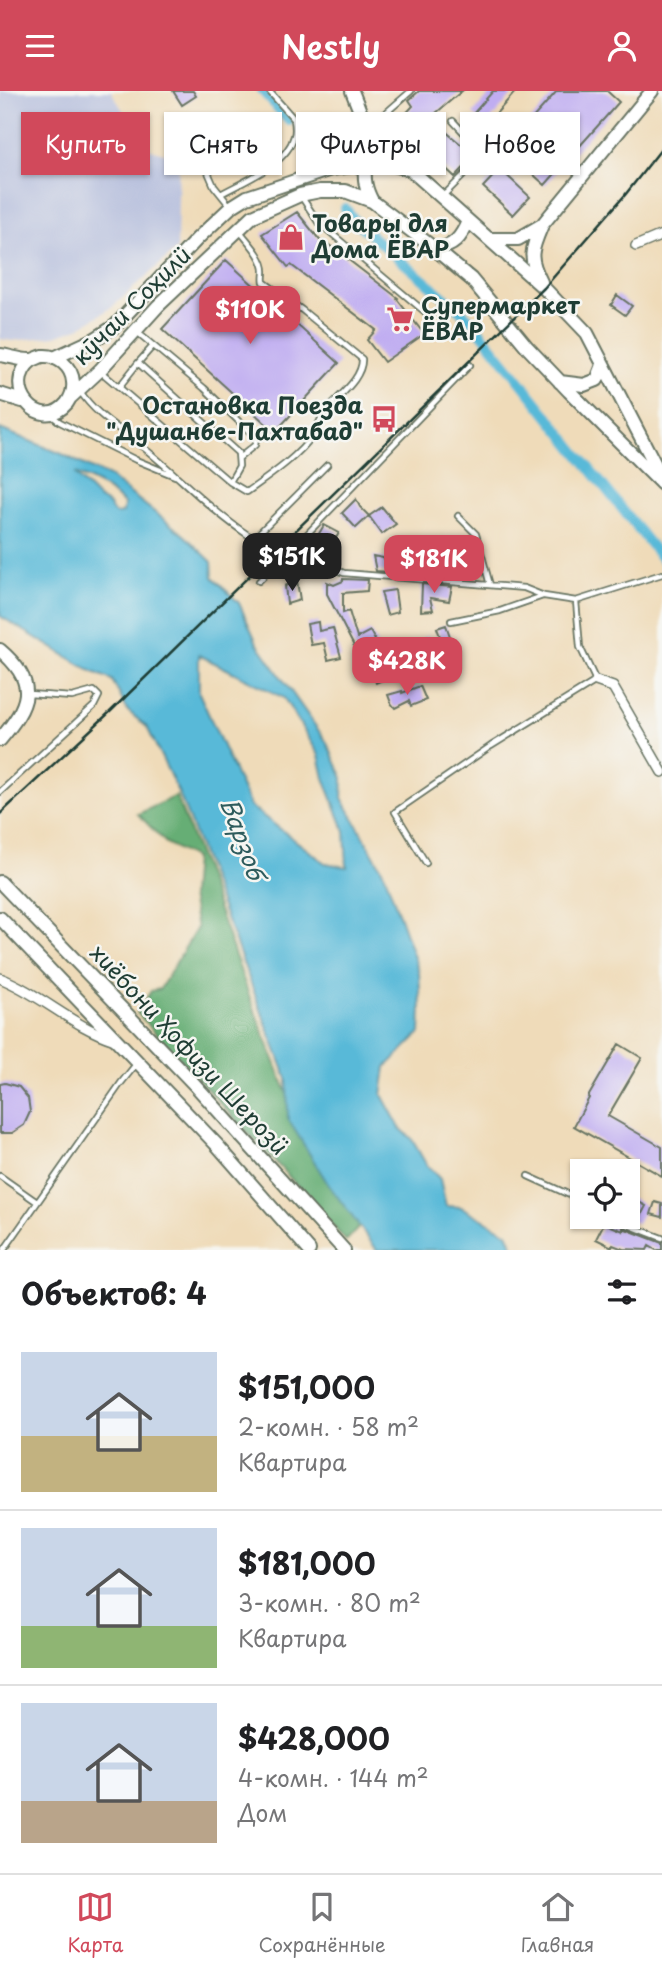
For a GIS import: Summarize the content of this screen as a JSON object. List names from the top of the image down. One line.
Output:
{"streets":{"street":["кӯчаи Соҳилӣ","хиёбони Ҳофизи Шерозӣ"]},"water":["Варзоб"],"places":{"shop":["Товары для Дома ЁВАР"],"supermarket":["Супермаркет ЁВАР"],"bus stop":["Остановка Поезда \"Душанбе-Пахтабад\""]},"page":{"header":"Nestly","chip":["Купить","Снять","Фильтры","Новое"],"price":["$110K","$151K","$181K","$428K"],"heading":"Объектов: 4","list":[{"name":"$151,000","note":"2-комн. · 58 m² · Квартира"},{"name":"$181,000","note":"3-комн. · 80 m² · Квартира"},{"name":"$428,000","note":"4-комн. · 144 m² · Дом"}],"tabs":["Карта","Сохранённые","Главная"]}}
